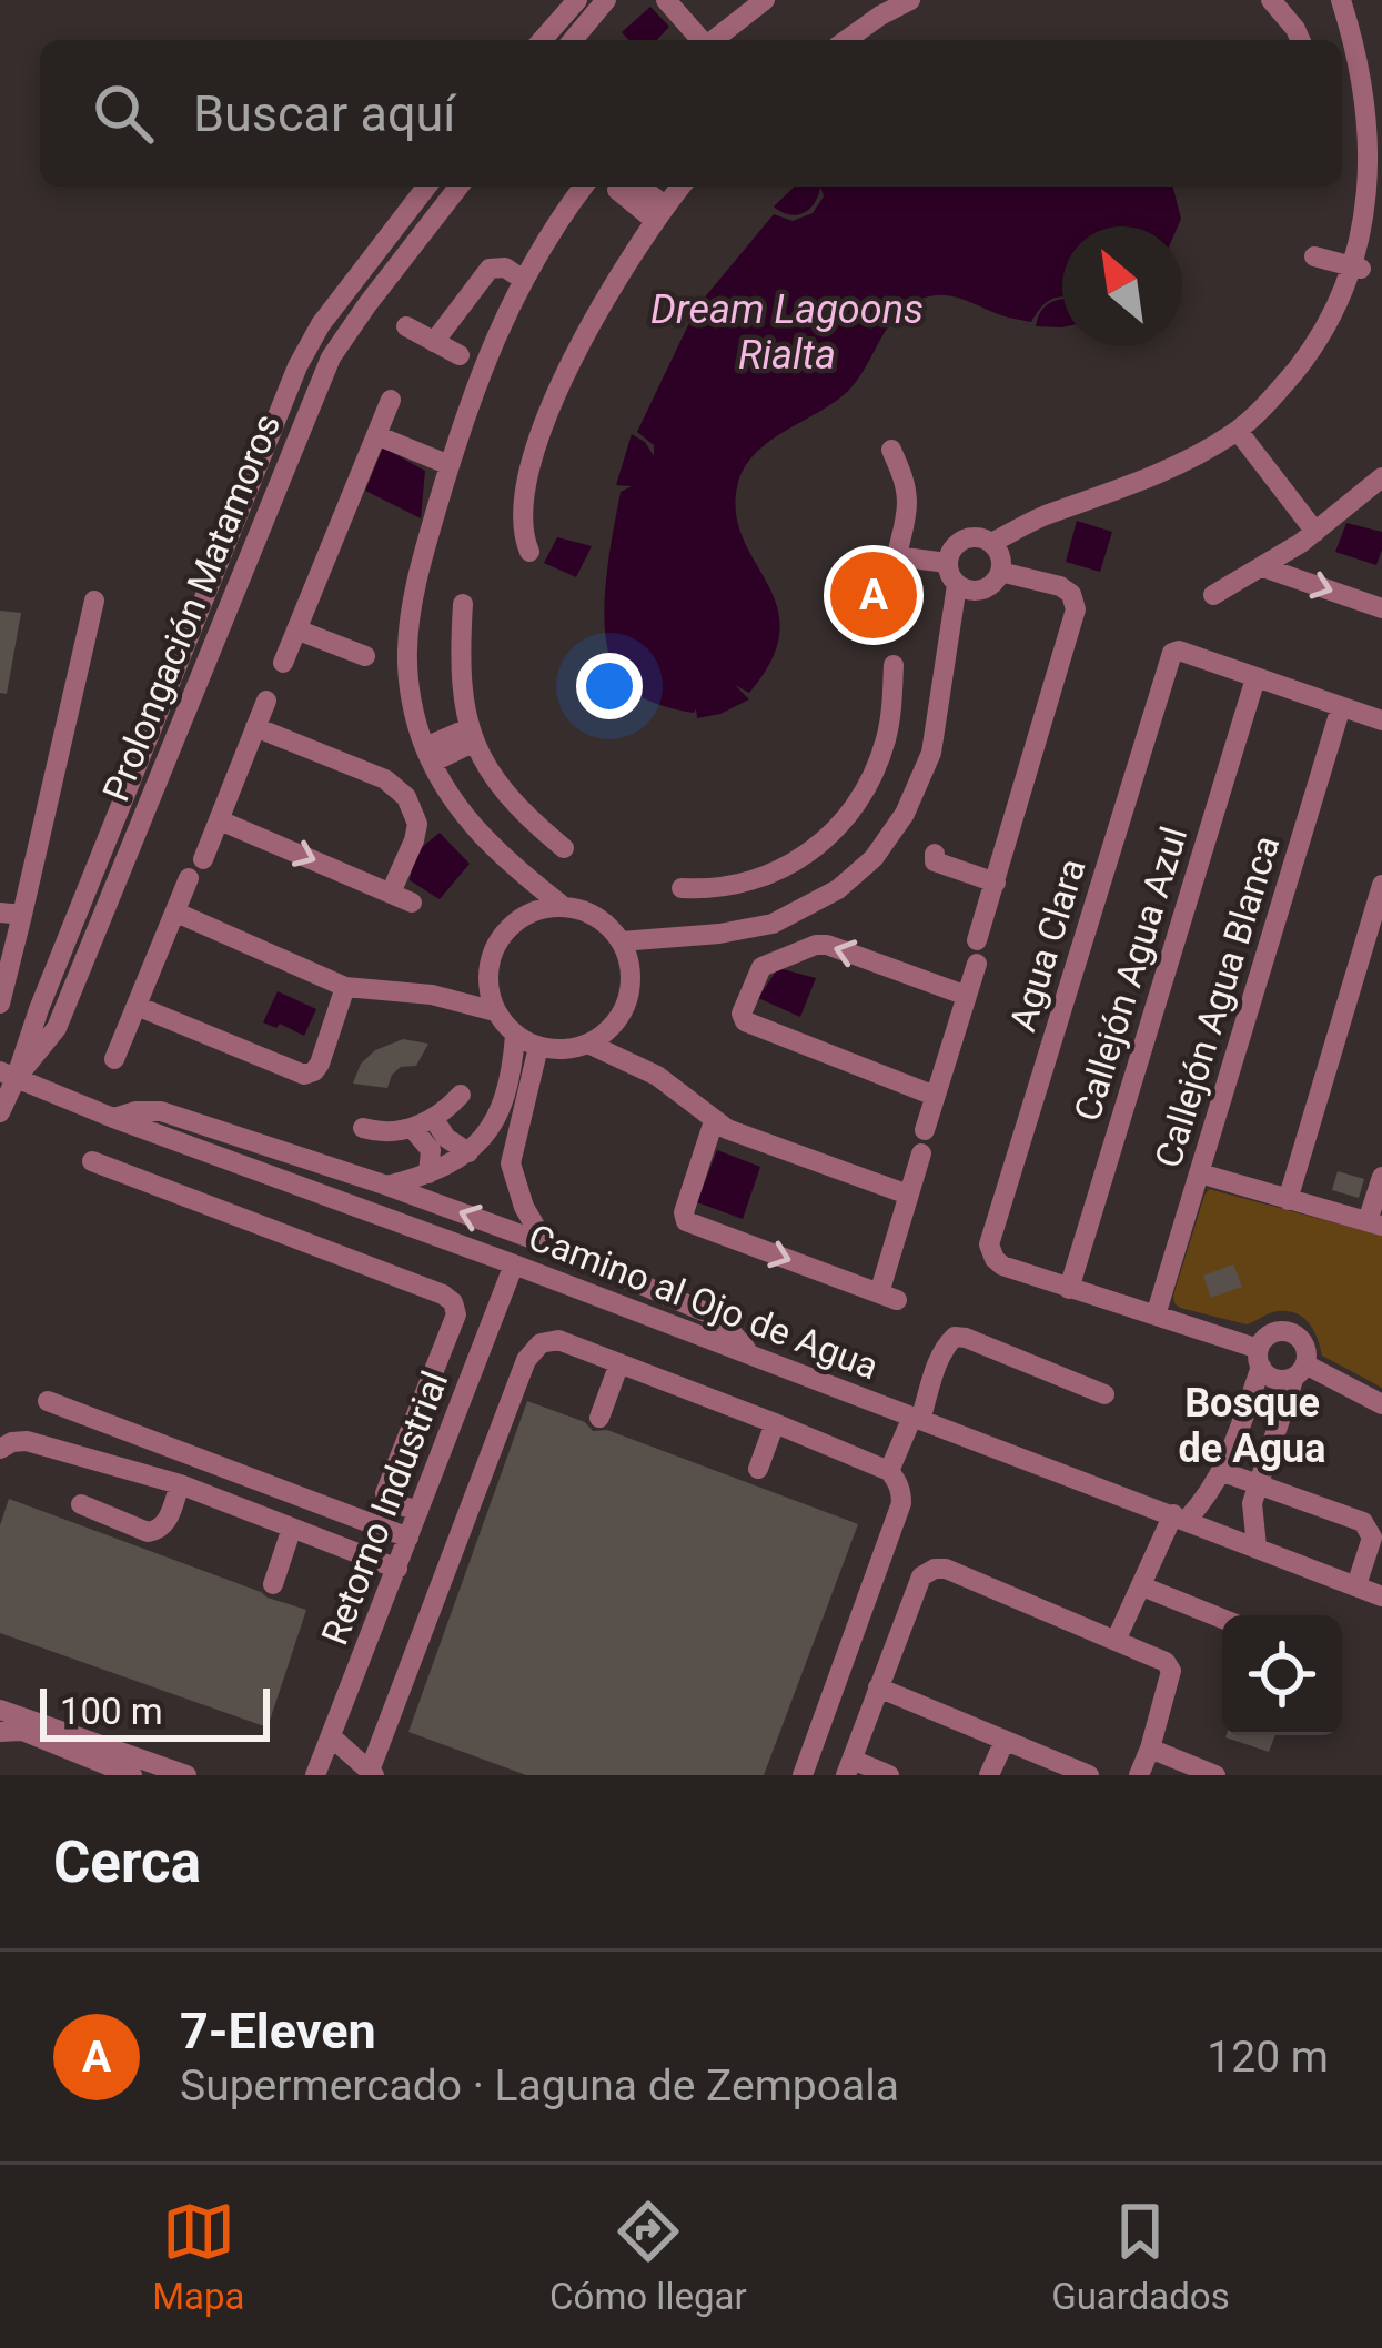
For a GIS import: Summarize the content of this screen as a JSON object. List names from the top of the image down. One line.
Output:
{"streets":{"street":["Prolongación Matamoros","Agua Clara","Callejón Agua Azul","Callejón Agua Blanca","Camino al Ojo de Agua","Retorno Industrial"]},"crossings":[["Prolongación Matamoros","Camino al Ojo de Agua"],["Agua Clara","Callejón Agua Azul"],["Camino al Ojo de Agua","Retorno Industrial"]],"districts":["Bosque de Agua"],"water":["Dream Lagoons Rialta"],"scale_bar":"100 m","north":"top left","page":{"search":"Buscar aquí","pins":"A","scale":"100 m","heading":"Cerca","list":[{"mark":"A","name":"7-Eleven","note":"Supermercado · Laguna de Zempoala","value":"120 m"}],"nav":["Mapa","Cómo llegar","Guardados"]}}
